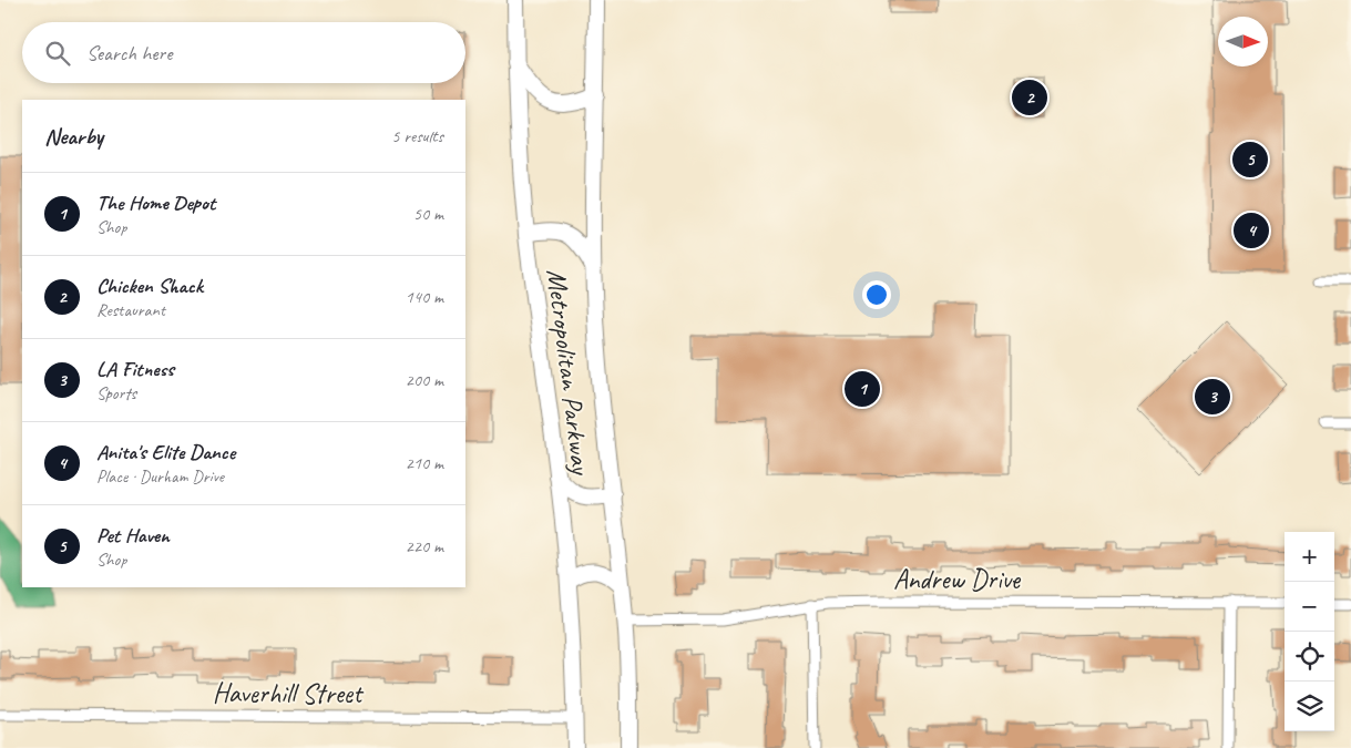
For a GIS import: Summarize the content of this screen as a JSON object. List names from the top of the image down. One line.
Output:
{"streets":{"main road":["Metropolitan Parkway"],"street":["Andrew Drive","Haverhill Street"]},"crossings":[["Metropolitan Parkway","Andrew Drive"],["Metropolitan Parkway","Haverhill Street"]],"north":"right","page":{"search":"Search here","pins":["2","5","4","1","3"],"heading":["Nearby","5 results"],"list":[{"mark":"1","name":"The Home Depot","note":"Shop","value":"50 m"},{"mark":"2","name":"Chicken Shack","note":"Restaurant","value":"140 m"},{"mark":"3","name":"LA Fitness","note":"Sports","value":"200 m"},{"mark":"4","name":"Anita's Elite Dance","note":"Place · Durham Drive","value":"210 m"},{"mark":"5","name":"Pet Haven","note":"Shop","value":"220 m"}],"map_buttons":["+","−"]}}
